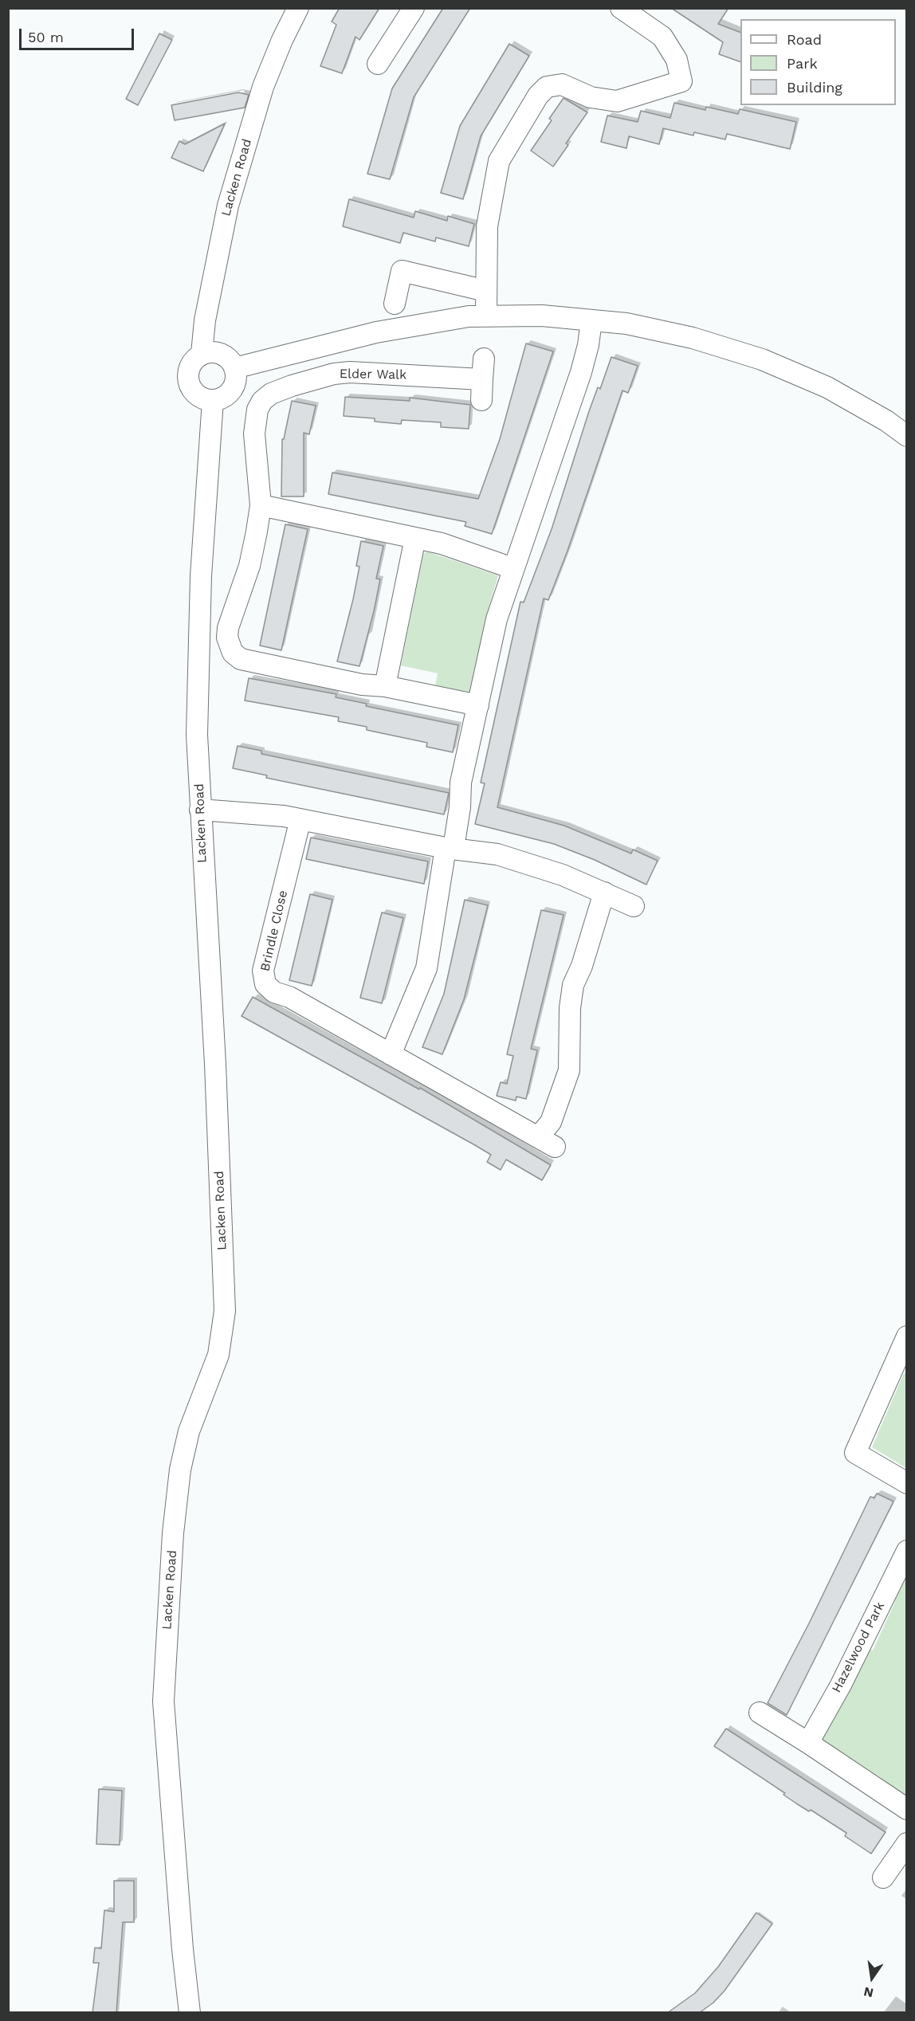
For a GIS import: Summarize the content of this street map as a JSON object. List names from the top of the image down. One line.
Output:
{"streets":{"street":["Lacken Road","Elder Walk","Brindle Close","Hazelwood Park"]},"legend":["Road","Park","Building"],"scale_bar":"50 m","north":"bottom"}
